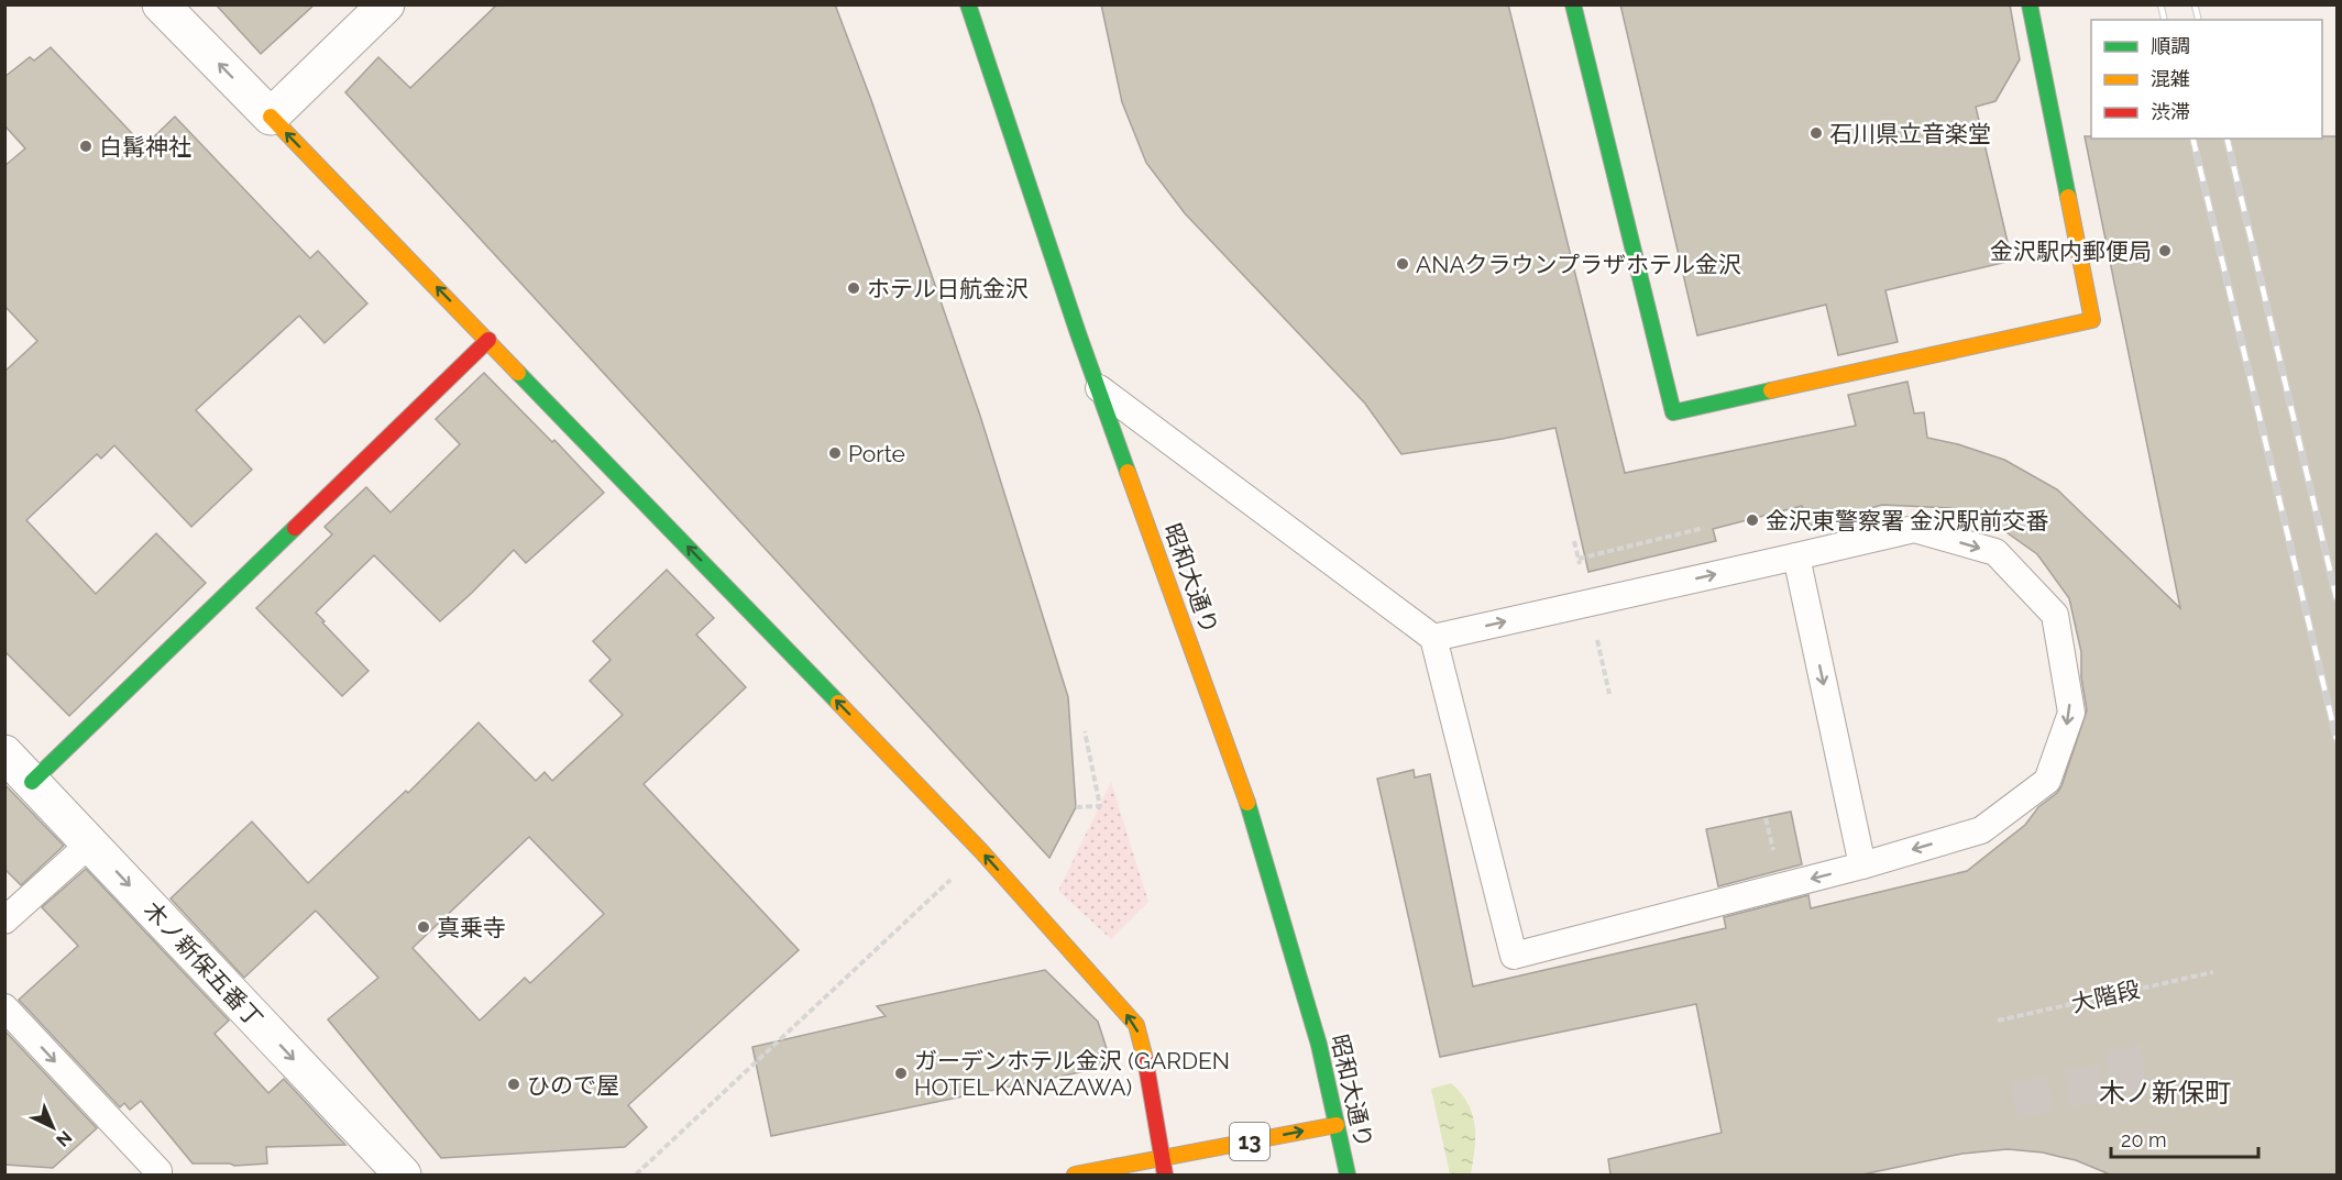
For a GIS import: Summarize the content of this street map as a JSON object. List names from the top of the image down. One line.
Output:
{"streets":{"street":["昭和大通り","木ノ新保五番丁","13"],"path":["大階段"]},"crossings":[["昭和大通り","13"]],"one_way":["木ノ新保五番丁"],"districts":["木ノ新保町"],"places":["石川県立音楽堂","白髯神社","金沢駅内郵便局","ANAクラウンプラザホテル金沢","ホテル日航金沢","Porte","金沢東警察署 金沢駅前交番","真乗寺","ガーデンホテル金沢 (GARDEN HOTEL KANAZAWA)","ひので屋"],"legend":["順調","混雑","渋滞"],"scale_bar":"20 m","north":"bottom right"}
